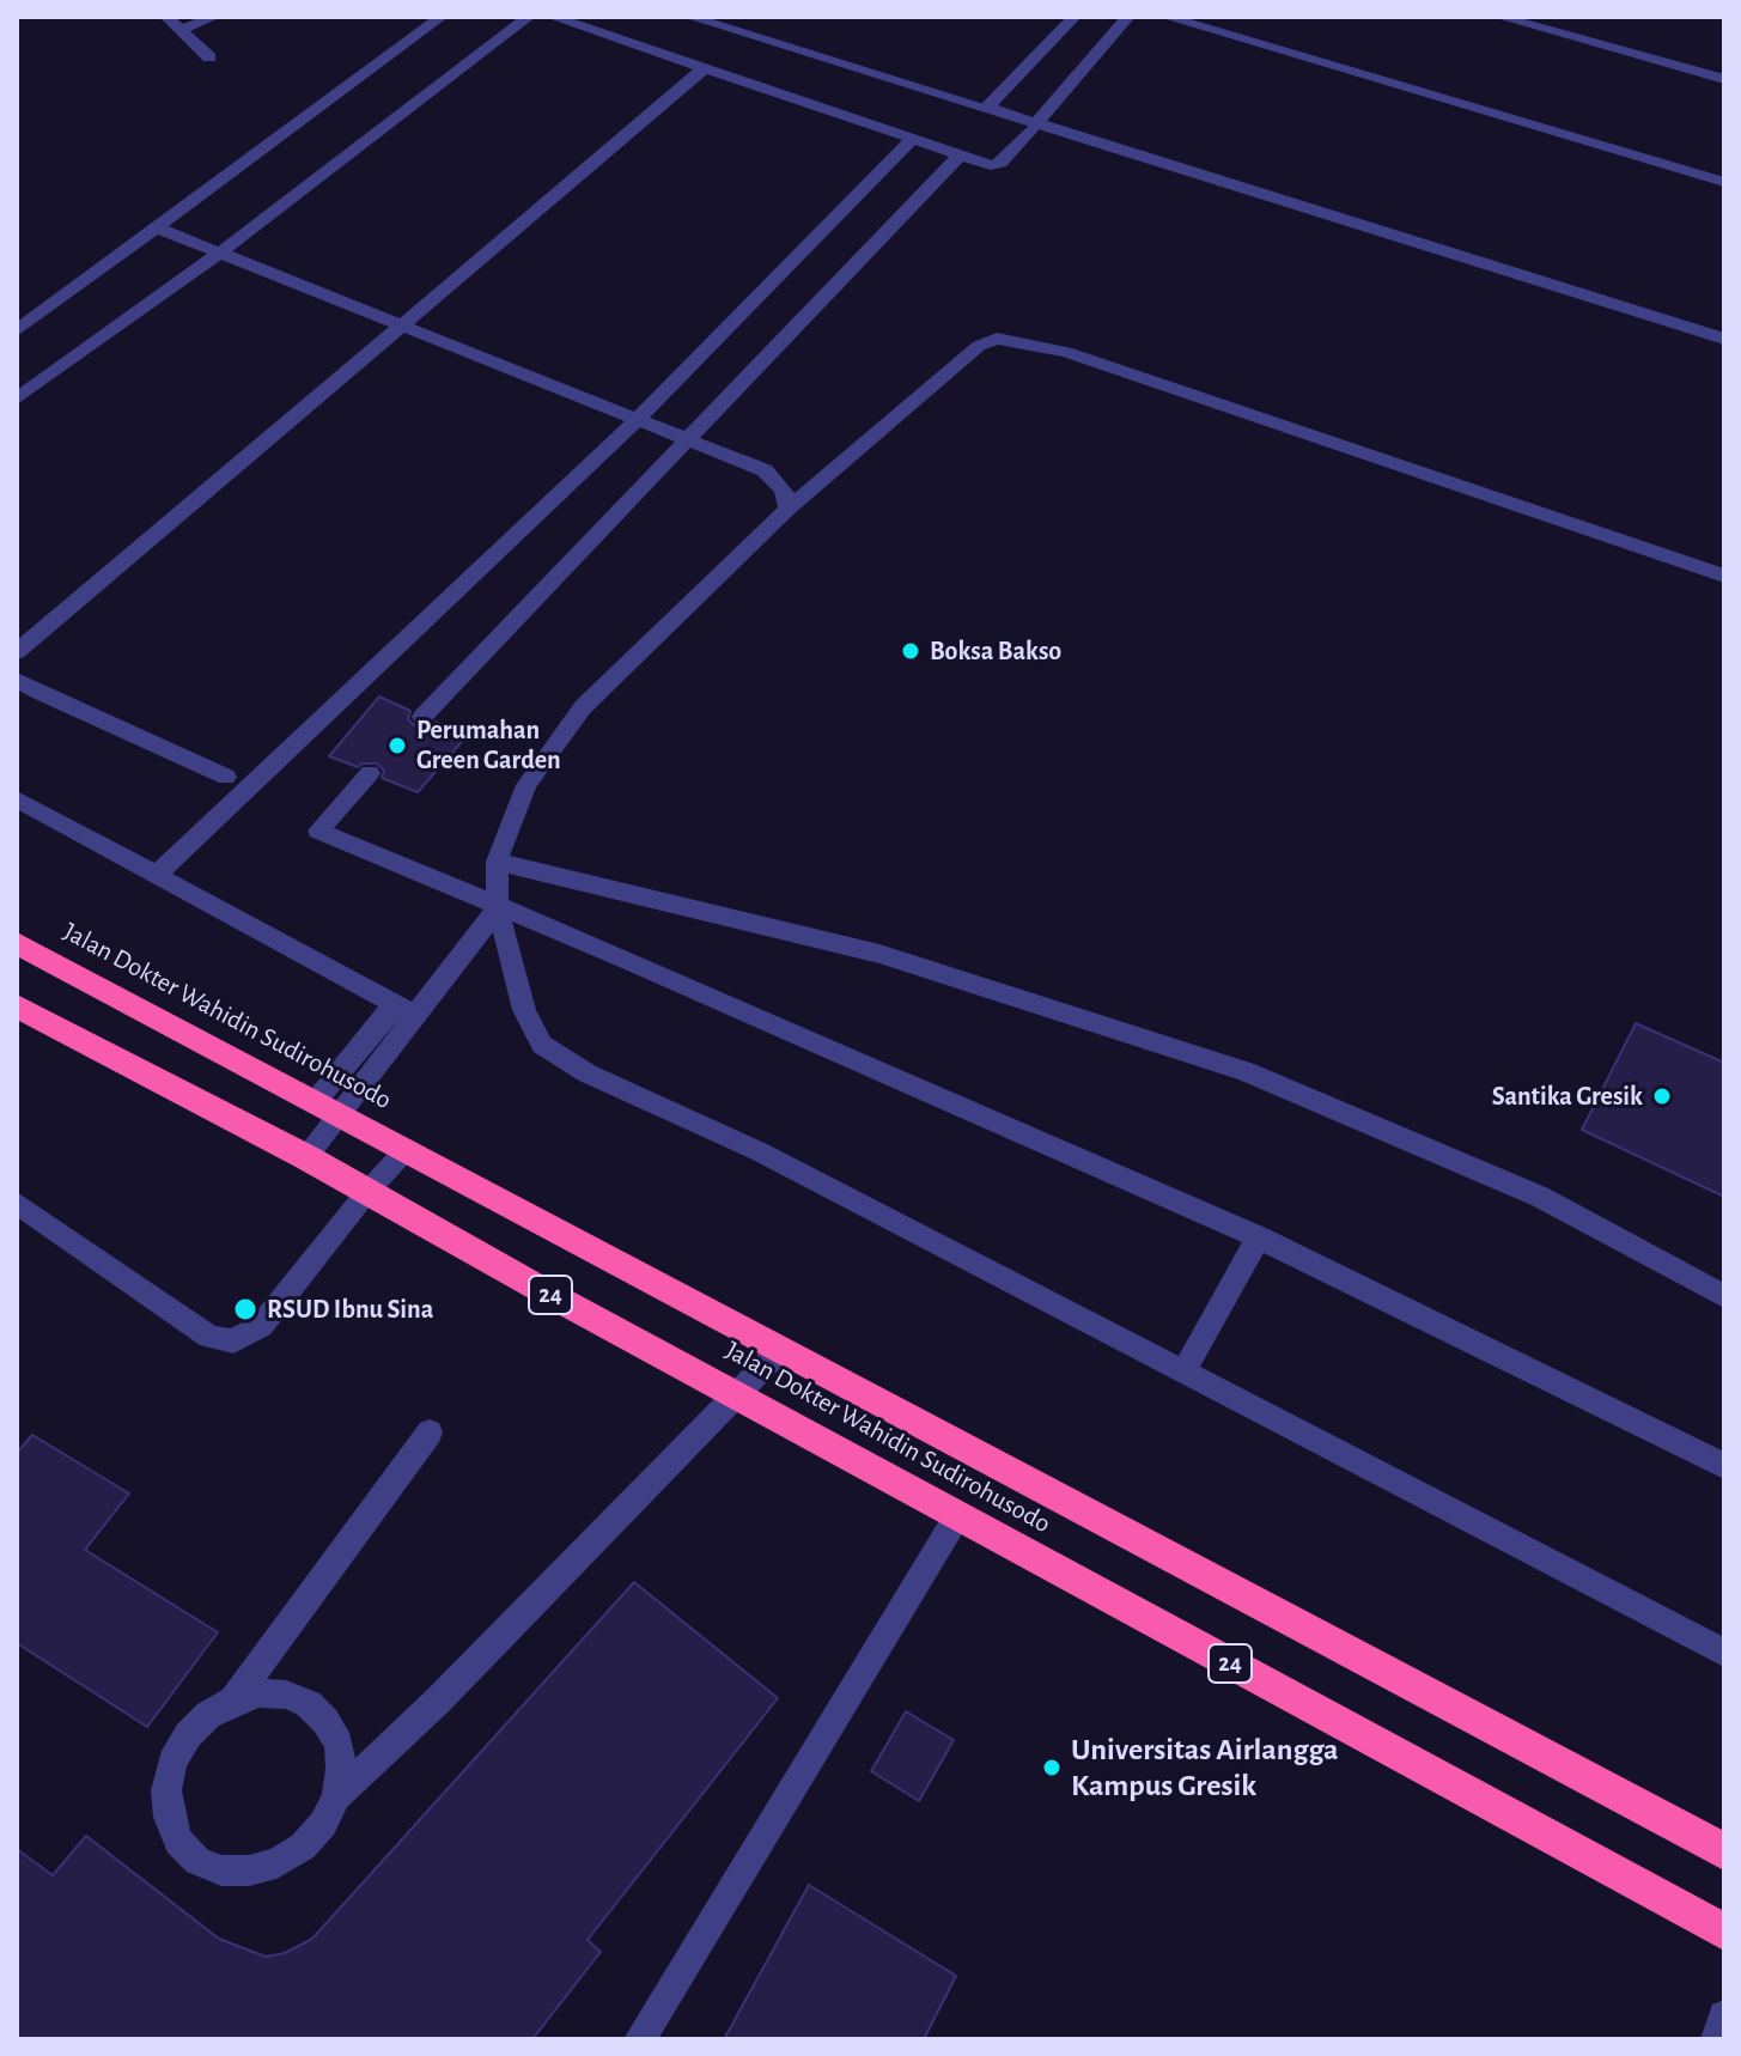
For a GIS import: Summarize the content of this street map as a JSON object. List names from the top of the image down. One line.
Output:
{"streets":{"highway":["Jalan Dokter Wahidin Sudirohusodo","24"]},"places":["Boksa Bakso","Perumahan Green Garden","Santika Gresik","RSUD Ibnu Sina","Universitas Airlangga Kampus Gresik"]}
